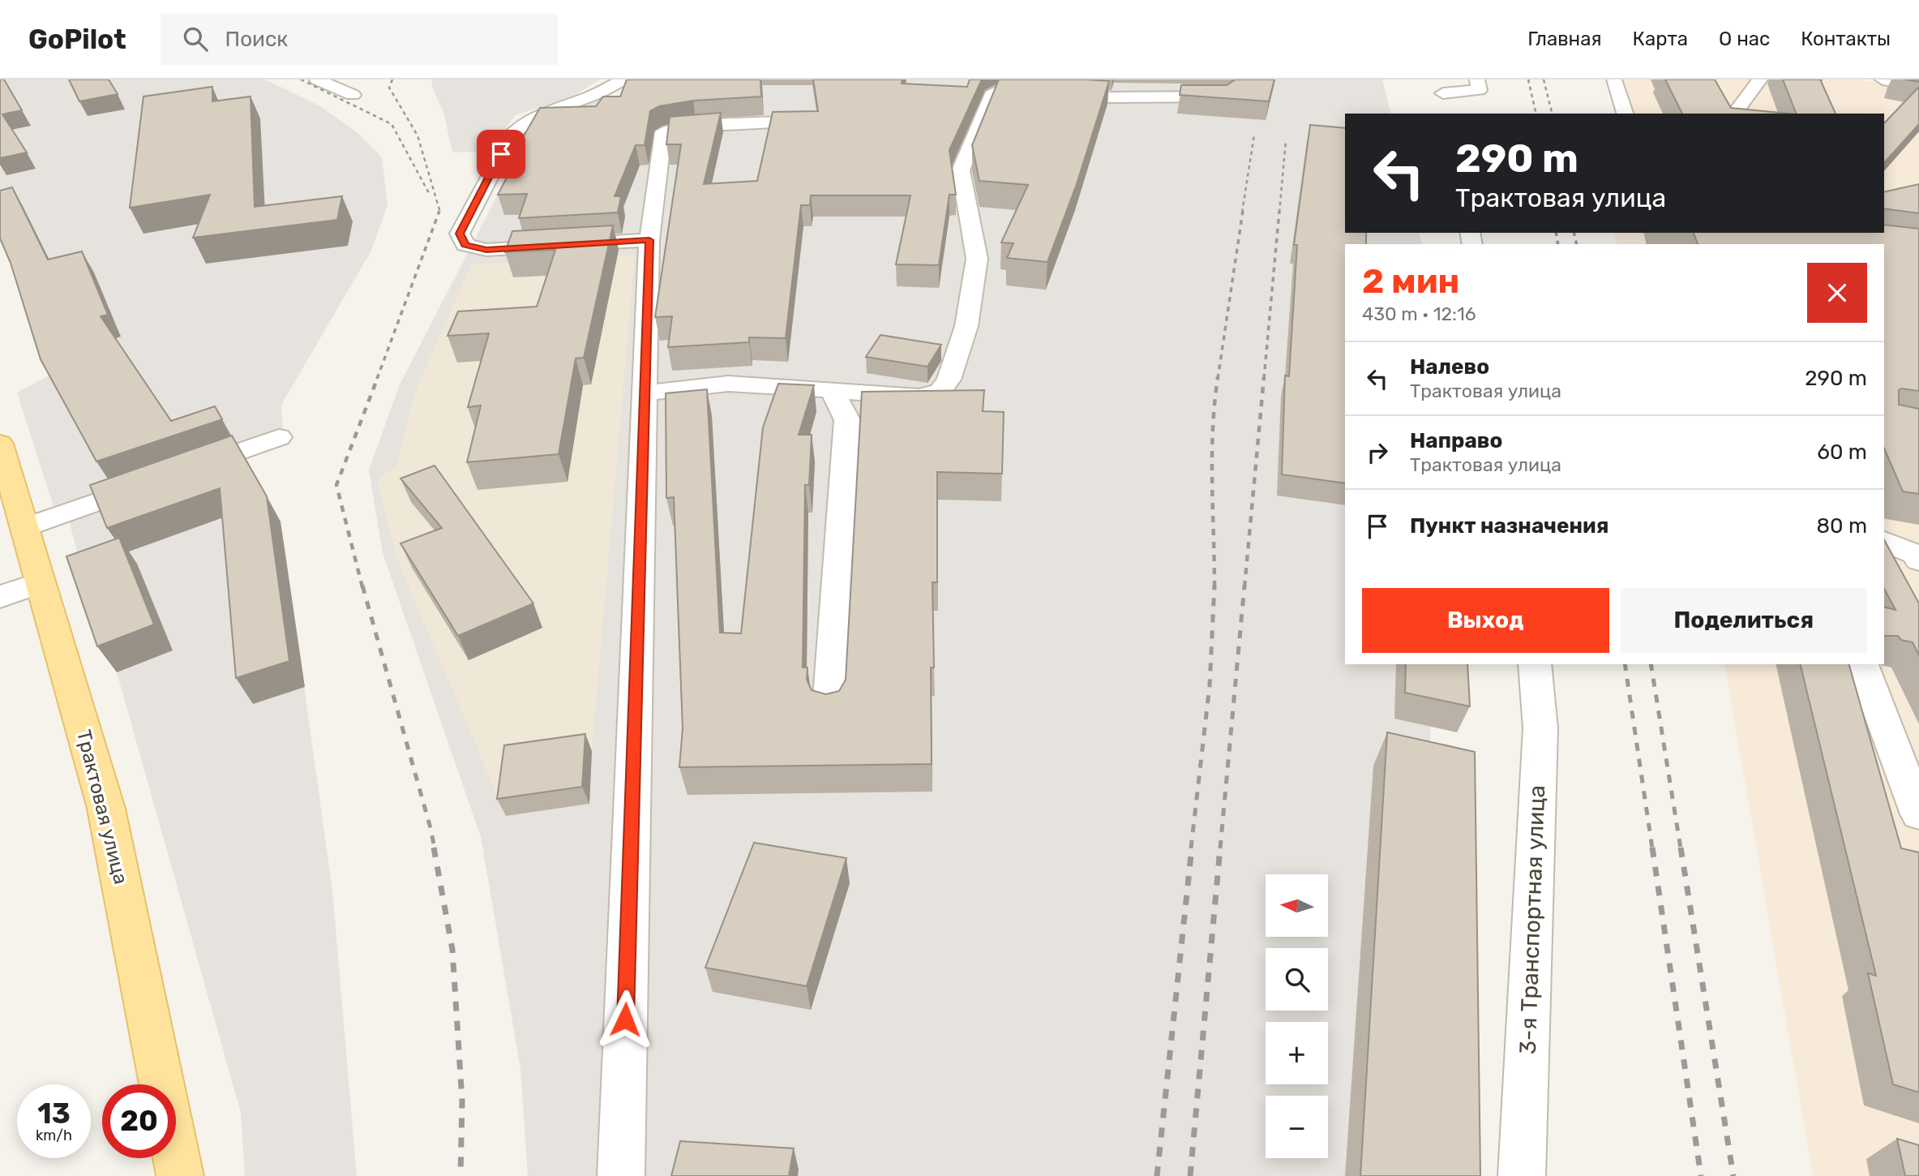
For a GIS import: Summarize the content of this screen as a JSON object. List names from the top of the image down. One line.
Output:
{"streets":{"main road":["Трактовая улица"],"street":["3-я Транспортная улица"]},"north":"left","page":{"header":"GoPilot","search":"Поиск","nav":["Главная","Карта","О нас","Контакты"],"turn":["290 m","Трактовая улица"],"heading":["2 мин","430 m · 12:16"],"list":[{"name":"Налево","note":"Трактовая улица","value":"290 m"},{"name":"Направо","note":"Трактовая улица","value":"60 m"},{"name":"Пункт назначения","value":"80 m"}],"buttons":["Выход","Поделиться"],"map_buttons":["+","−"],"speed":"13 km/h","limit":"20"}}
